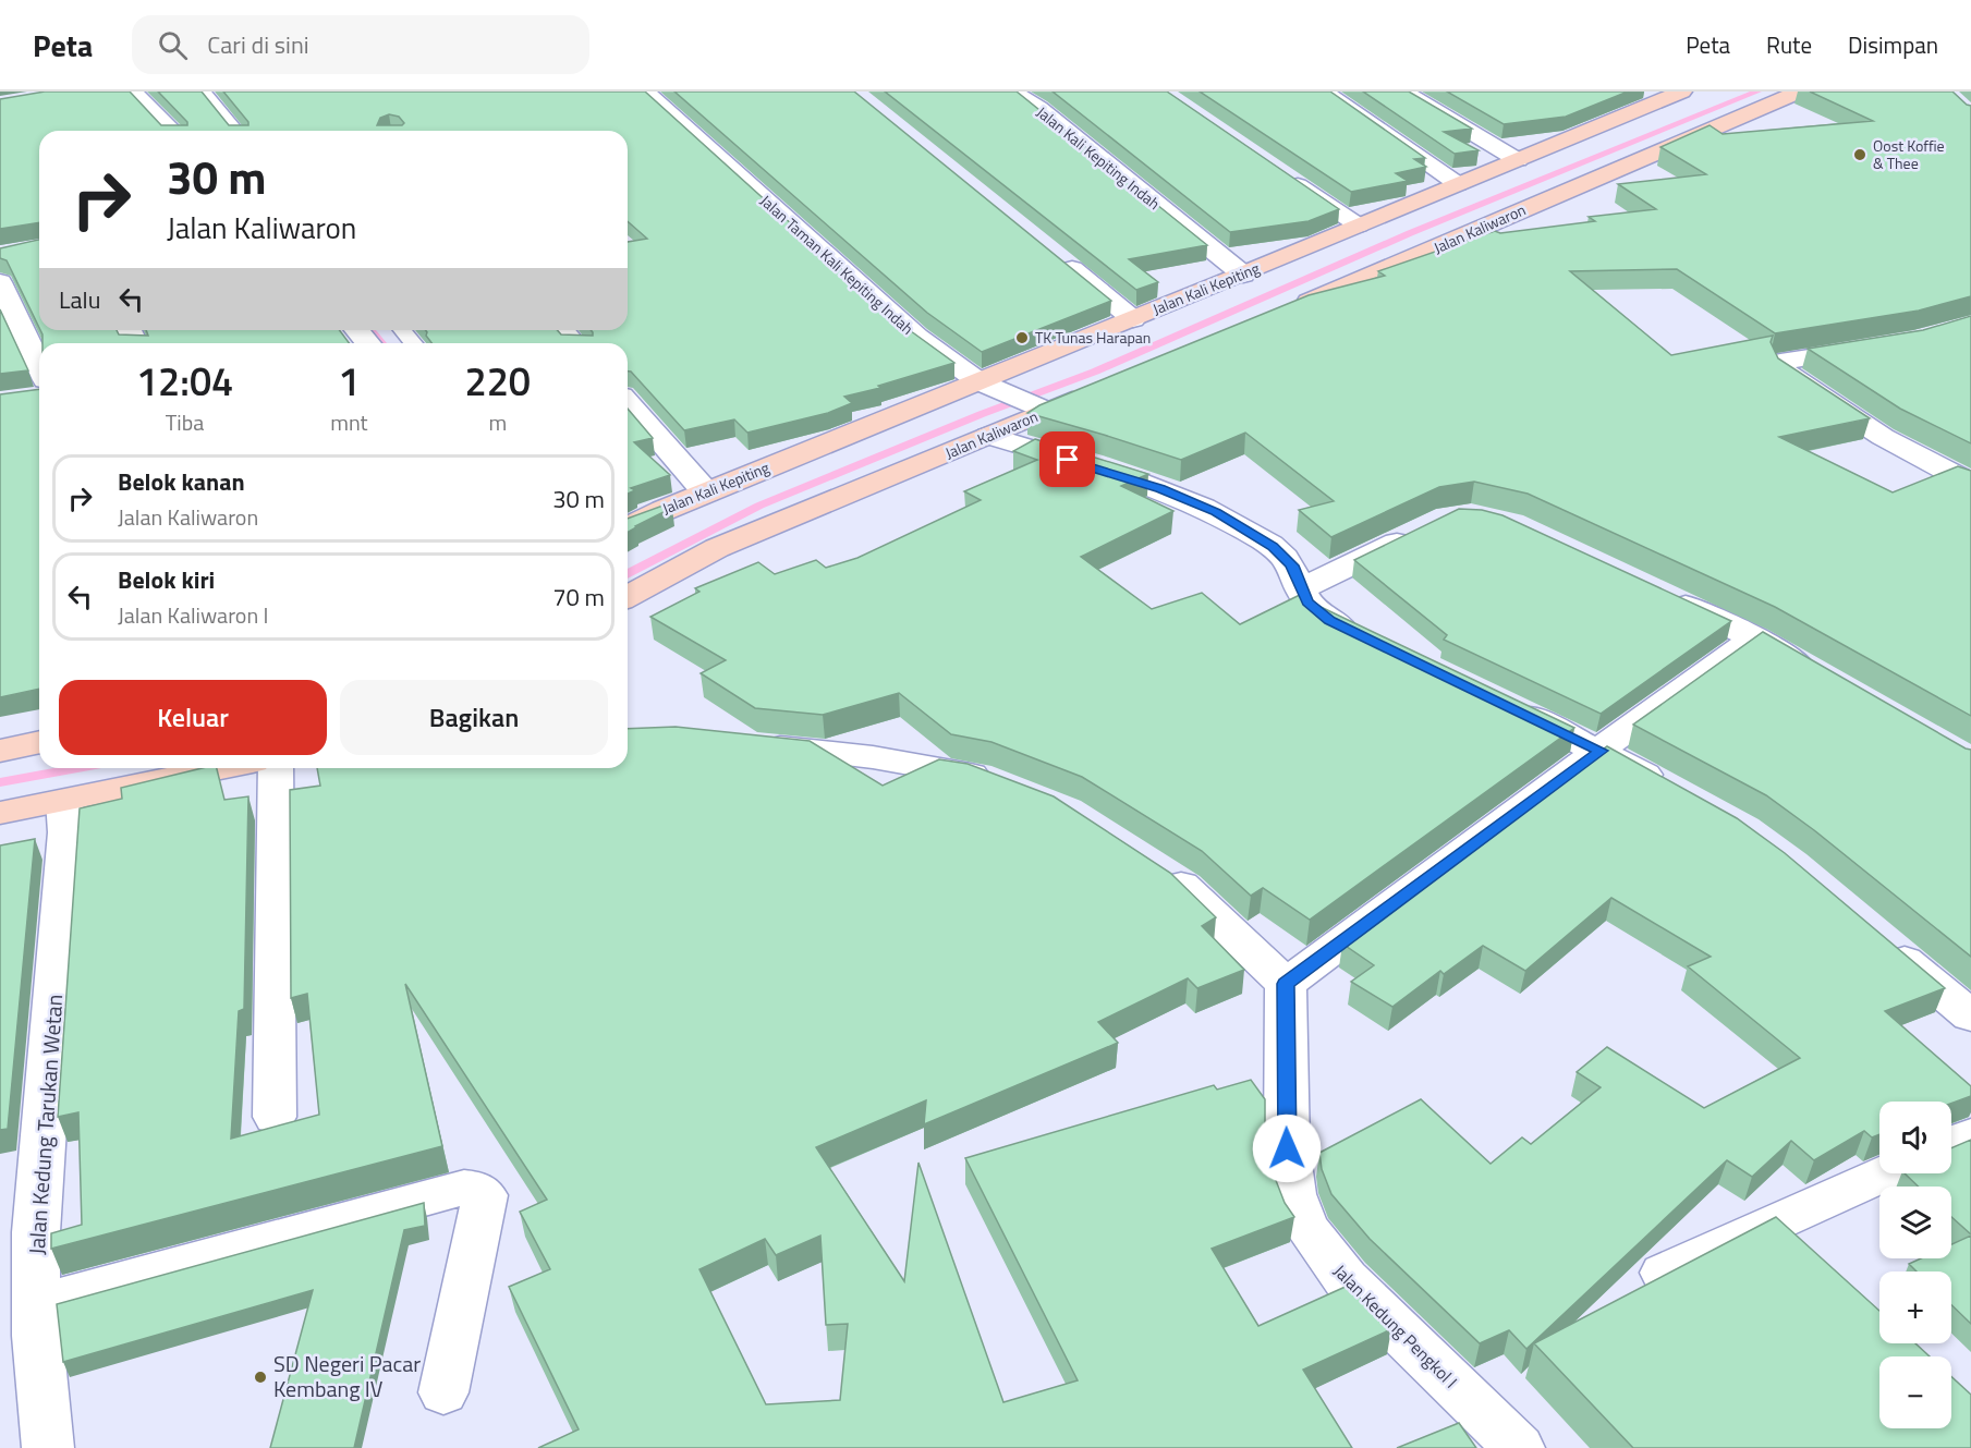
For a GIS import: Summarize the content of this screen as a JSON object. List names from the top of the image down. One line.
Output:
{"streets":{"main road":["Jalan Kaliwaron","Jalan Kali Kepiting"],"street":["Jalan Kali Kepiting Indah","Jalan Taman Kali Kepiting Indah","Jalan Kedung Tarukan Wetan","Jalan Kedung Pengkol I"]},"crossings":[["Jalan Kali Kepiting Indah","Jalan Kali Kepiting"],["Jalan Kaliwaron","Jalan Taman Kali Kepiting Indah"],["Jalan Taman Kali Kepiting Indah","Jalan Kali Kepiting"]],"places":["Oost Koffie & Thee","TK Tunas Harapan","SD Negeri Pacar Kembang IV"],"page":{"header":"Peta","search":"Cari di sini","nav":["Peta","Rute","Disimpan"],"turn":["30 m","Jalan Kaliwaron"],"then":"Lalu","eta":["12:04","Tiba","1","mnt","220","m"],"list":[{"name":"Belok kanan","note":"Jalan Kaliwaron","value":"30 m"},{"name":"Belok kiri","note":"Jalan Kaliwaron I","value":"70 m"}],"buttons":["Keluar","Bagikan"],"map_buttons":["+","−"]}}
